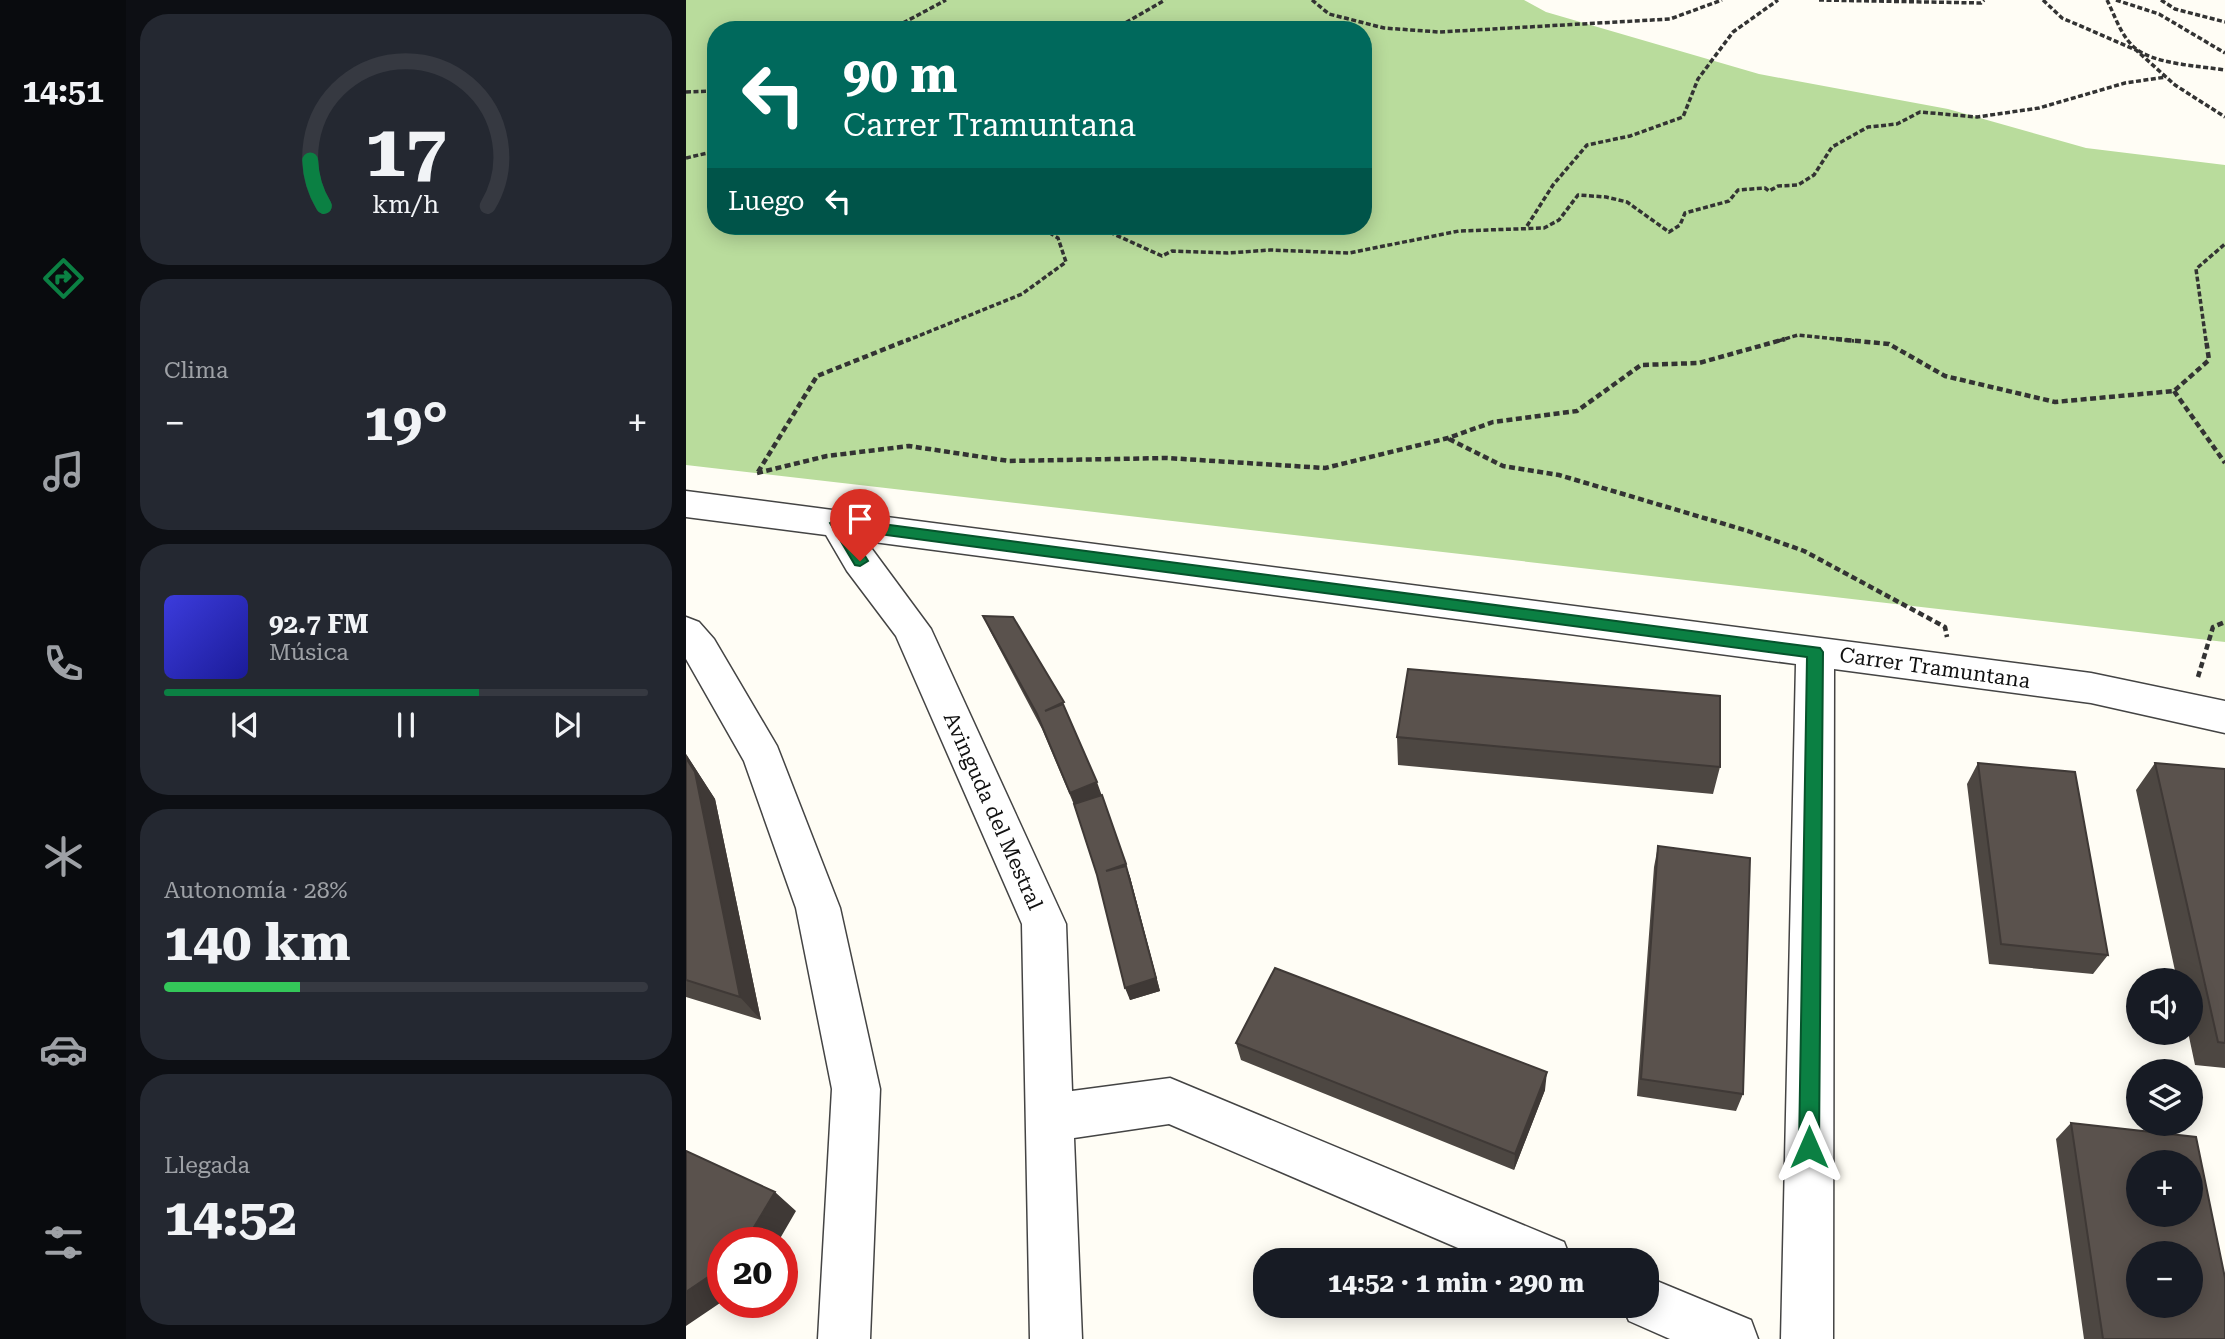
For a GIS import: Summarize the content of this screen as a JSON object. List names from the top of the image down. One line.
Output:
{"streets":{"street":["Carrer Tramuntana","Avinguda del Mestral"]},"crossings":[["Carrer Tramuntana","Avinguda del Mestral"]],"page":{"tabs":"14:51","turn":["90 m","Carrer Tramuntana"],"then":"Luego","tile":["Clima",["Autonomía · 28%","140 km"],["Llegada","14:52"]],"heat":["−","19°","+"],"song":["92.7 FM","Música"],"map_buttons":["+","−"],"limit":"20","trip":"14:52 · 1 min · 290 m","gauge":["17","km/h"]}}
